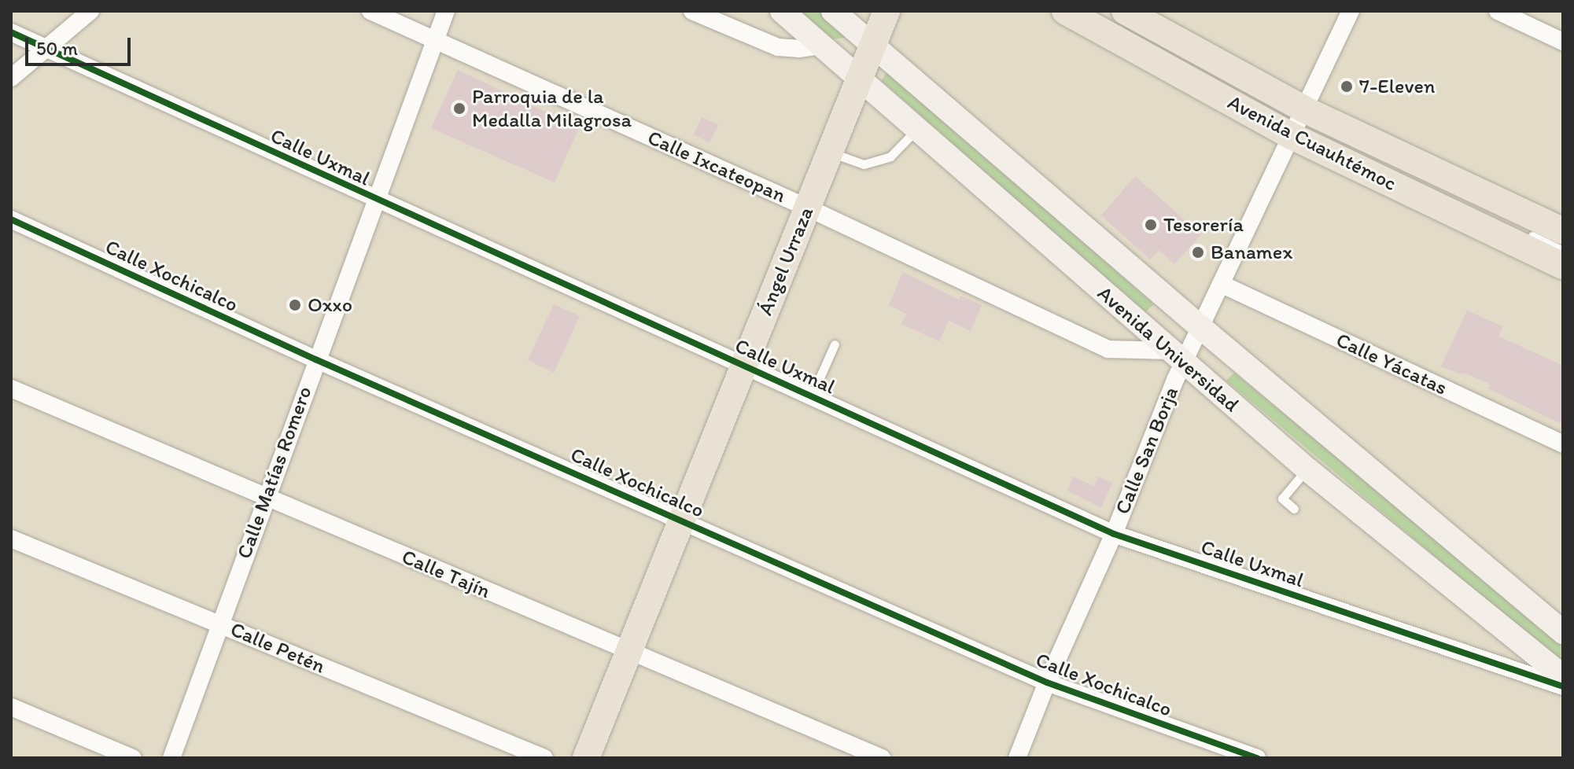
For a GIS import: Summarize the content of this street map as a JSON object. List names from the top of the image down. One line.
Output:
{"streets":{"main road":["Avenida Cuauhtémoc","Ángel Urraza","Avenida Universidad"],"street":["Calle Uxmal","Calle Ixcateopan","Calle Xochicalco","Calle Yácatas","Calle San Borja","Calle Matías Romero","Calle Tajín","Calle Petén"]},"crossings":[["Avenida Cuauhtémoc","Calle San Borja"],["Calle Uxmal","Ángel Urraza"],["Calle Uxmal","Calle San Borja"],["Calle Uxmal","Calle Matías Romero"],["Calle Ixcateopan","Ángel Urraza"],["Calle Ixcateopan","Avenida Universidad"],["Calle Ixcateopan","Calle San Borja"],["Calle Ixcateopan","Calle Matías Romero"],["Ángel Urraza","Calle Xochicalco"],["Ángel Urraza","Avenida Universidad"],["Ángel Urraza","Calle Tajín"],["Calle Xochicalco","Calle San Borja"],["Calle Xochicalco","Calle Matías Romero"],["Avenida Universidad","Calle San Borja"],["Calle Yácatas","Calle San Borja"],["Calle Matías Romero","Calle Tajín"],["Calle Matías Romero","Calle Petén"]],"places":["7-Eleven","Parroquia de la Medalla Milagrosa","Tesorería","Banamex","Oxxo"],"scale_bar":"50 m"}
